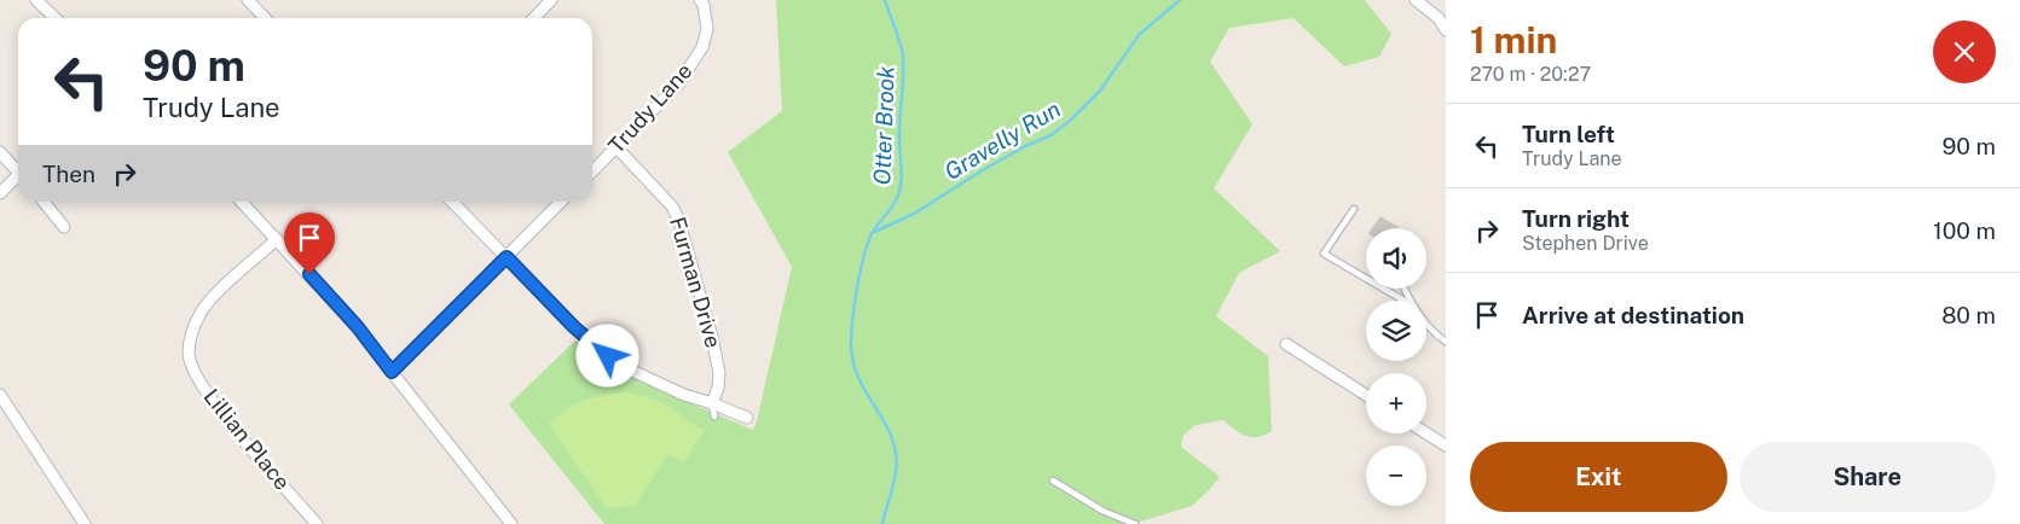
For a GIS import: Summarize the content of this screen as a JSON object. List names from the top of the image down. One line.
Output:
{"streets":{"street":["Trudy Lane","Furman Drive","Lillian Place"]},"crossings":[["Trudy Lane","Furman Drive"]],"water":["Otter Brook","Gravelly Run"],"page":{"heading":["1 min","270 m · 20:27"],"turn":["90 m","Trudy Lane"],"list":[{"name":"Turn left","note":"Trudy Lane","value":"90 m"},{"name":"Turn right","note":"Stephen Drive","value":"100 m"},{"name":"Arrive at destination","value":"80 m"}],"then":"Then","map_buttons":["+","−"],"buttons":["Exit","Share"]}}
